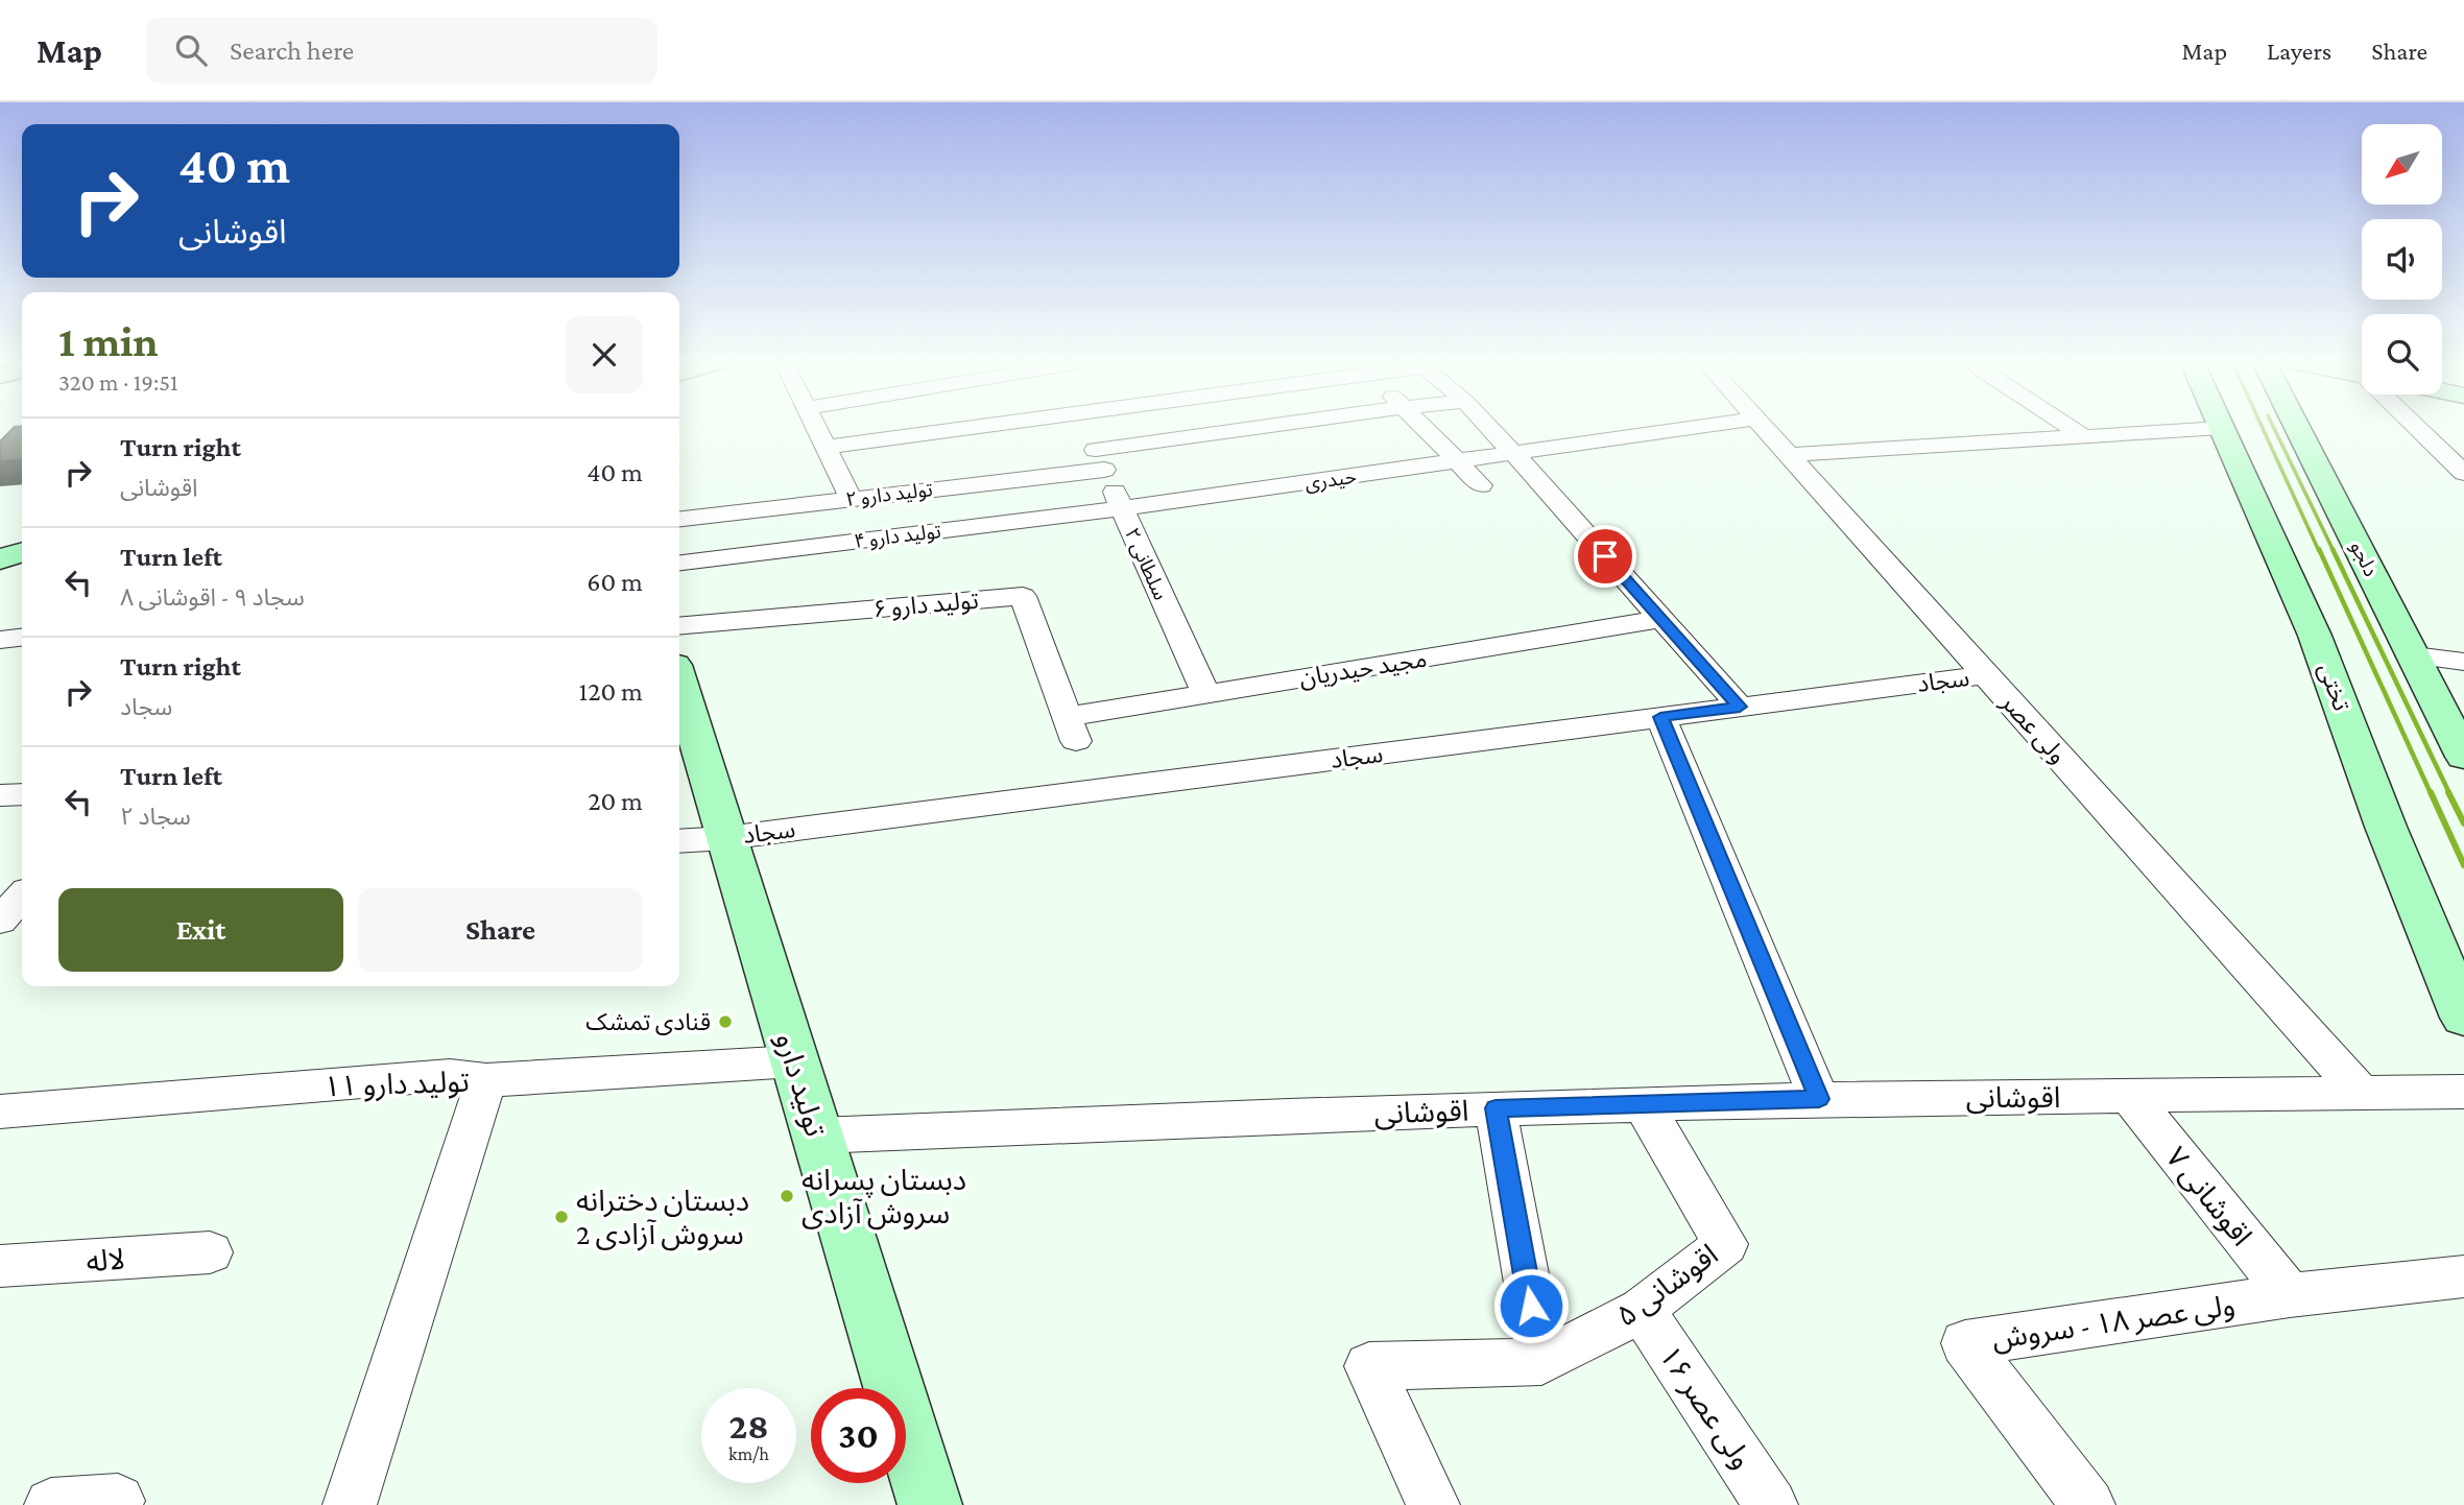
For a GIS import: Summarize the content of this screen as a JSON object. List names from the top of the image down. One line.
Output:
{"streets":{"street":["حیدری","تولید دارو ۲","تولید دارو ۴","دلجو","۲ سلطانی","تولید دارو ۶","مجید حیدریان","سجاد","تختی","ولی عصر","تولید دارو ۱۱","تولید دارو","اقوشانی","اقوشانی ۷","لاله","اقوشانی ۵","ولی عصر ۱۸ - سروش","ولی عصر ۱۶"]},"crossings":[["حیدری","تولید دارو ۴"],["حیدری","۲ سلطانی"],["تولید دارو ۲","۲ سلطانی"],["تولید دارو ۴","۲ سلطانی"],["۲ سلطانی","مجید حیدریان"],["تولید دارو ۶","مجید حیدریان"],["سجاد","ولی عصر"],["سجاد","تولید دارو"],["ولی عصر","اقوشانی"],["تولید دارو ۱۱","تولید دارو"],["تولید دارو","اقوشانی"],["اقوشانی","اقوشانی ۷"],["اقوشانی","اقوشانی ۵"],["اقوشانی ۷","ولی عصر ۱۸ - سروش"],["اقوشانی ۵","ولی عصر ۱۶"]],"places":["قنادی تمشک","دبستان پسرانه سروش آزادی","دبستان دخترانه سروش آزادی 2"],"north":"bottom left","page":{"header":"Map","search":"Search here","nav":["Map","Layers","Share"],"turn":["40 m","اقوشانی"],"heading":["1 min","320 m · 19:51"],"list":[{"name":"Turn right","note":"اقوشانی","value":"40 m"},{"name":"Turn left","note":"سجاد ۹ - اقوشانی ۸","value":"60 m"},{"name":"Turn right","note":"سجاد","value":"120 m"},{"name":"Turn left","note":"سجاد ۲","value":"20 m"}],"buttons":["Exit","Share"],"speed":"28 km/h","limit":"30"}}
